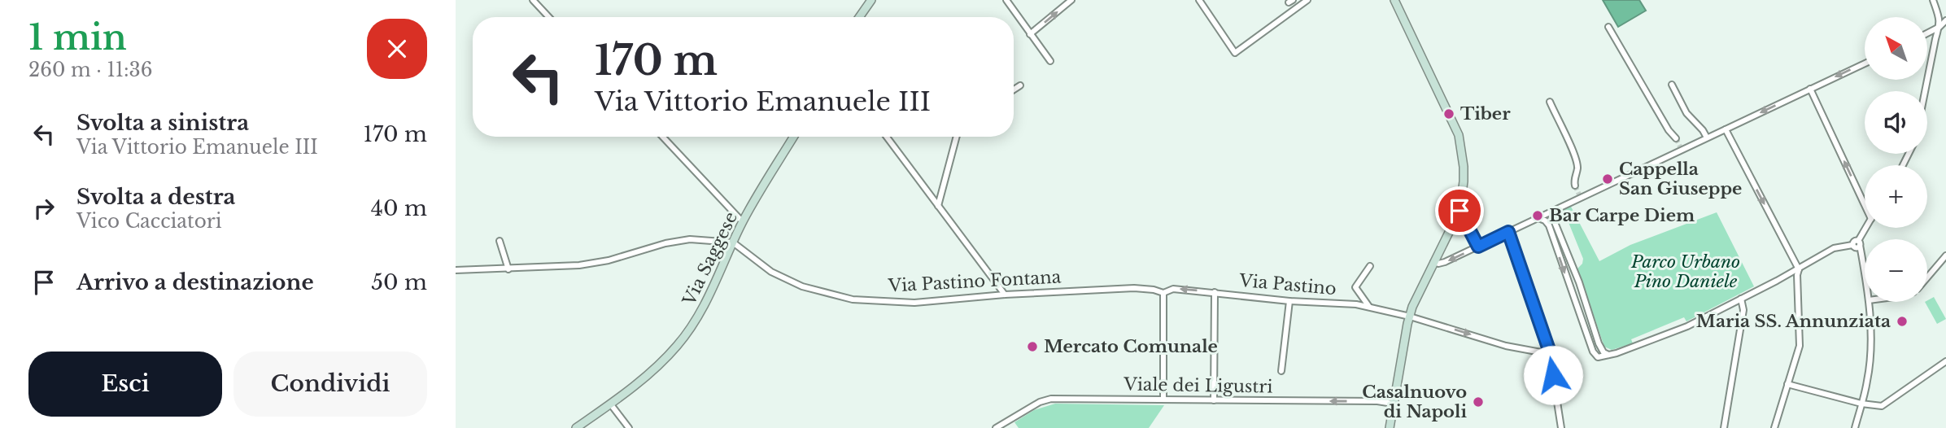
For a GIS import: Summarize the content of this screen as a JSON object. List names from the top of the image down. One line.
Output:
{"streets":{"main road":["Via Saggese"],"street":["Via Pastino Fontana","Via Pastino","Viale dei Ligustri"]},"crossings":[["Via Saggese","Via Pastino Fontana"],["Via Pastino Fontana","Via Pastino"]],"one_way":["Viale dei Ligustri"],"parks":["Parco Urbano Pino Daniele"],"places":["Tiber","Cappella San Giuseppe","Bar Carpe Diem","Maria SS. Annunziata","Mercato Comunale","Casalnuovo di Napoli"],"north":"top left","page":{"heading":["1 min","260 m · 11:36"],"map_buttons":["+","−"],"turn":["170 m","Via Vittorio Emanuele III"],"list":[{"name":"Svolta a sinistra","note":"Via Vittorio Emanuele III","value":"170 m"},{"name":"Svolta a destra","note":"Vico Cacciatori","value":"40 m"},{"name":"Arrivo a destinazione","value":"50 m"}],"buttons":["Esci","Condividi"]}}
